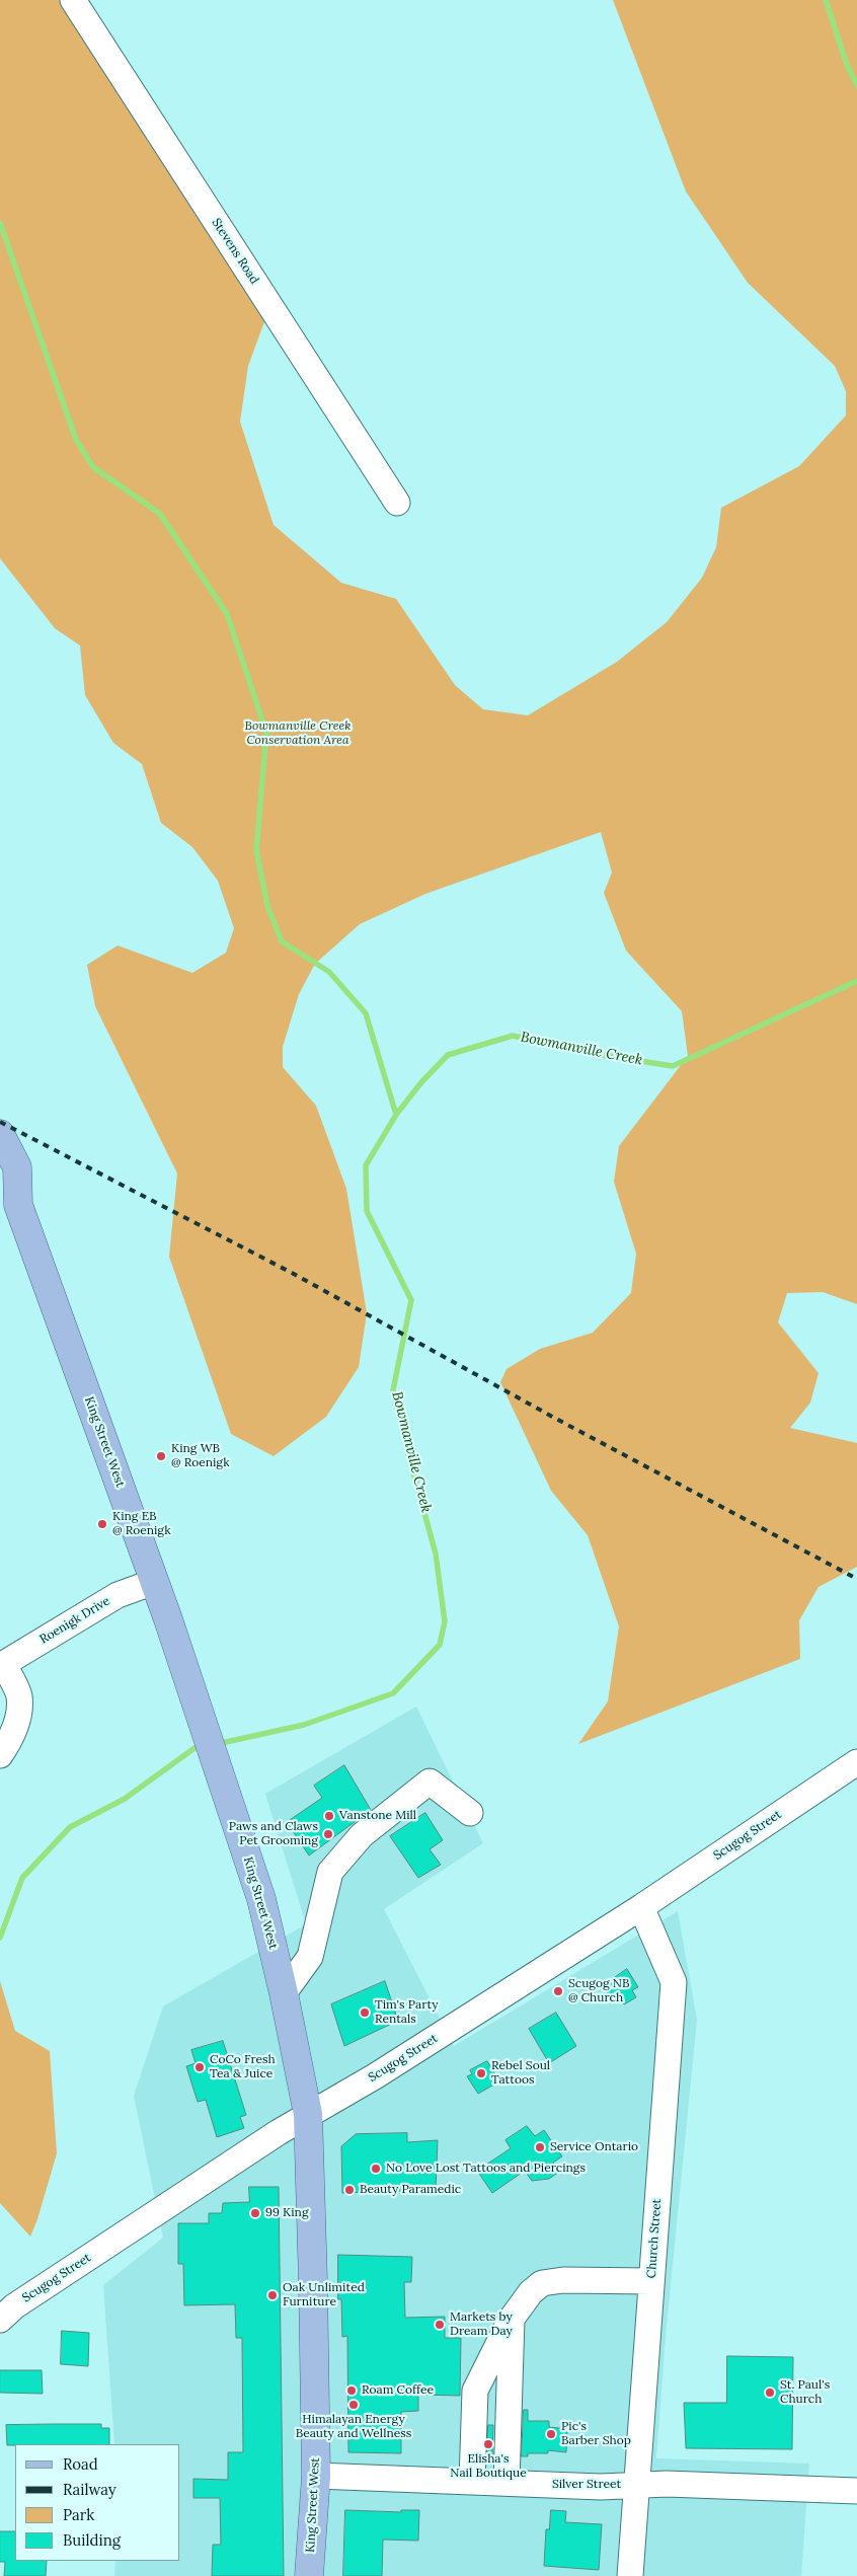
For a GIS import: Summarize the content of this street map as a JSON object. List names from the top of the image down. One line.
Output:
{"streets":{"main road":["King Street West"],"street":["Stevens Road","Roenigk Drive","Scugog Street","Church Street","Silver Street"]},"crossings":[["King Street West","Roenigk Drive"],["King Street West","Scugog Street"],["King Street West","Silver Street"],["Scugog Street","Church Street"],["Church Street","Silver Street"]],"water":["Bowmanville Creek"],"parks":["Bowmanville Creek Conservation Area"],"places":["King WB @ Roenigk","King EB @ Roenigk","Vanstone Mill","Paws and Claws Pet Grooming","Scugog NB @ Church","Tim's Party Rentals","CoCo Fresh Tea & Juice","Rebel Soul Tattoos","Service Ontario","No Love Lost Tattoos and Piercings","Beauty Paramedic","99 King","Oak Unlimited Furniture","Markets by Dream Day","Roam Coffee","St. Paul's Church","Himalayan Energy Beauty and Wellness","Pic's Barber Shop","Elisha's Nail Boutique"],"legend":["Road","Railway","Park","Building"]}
